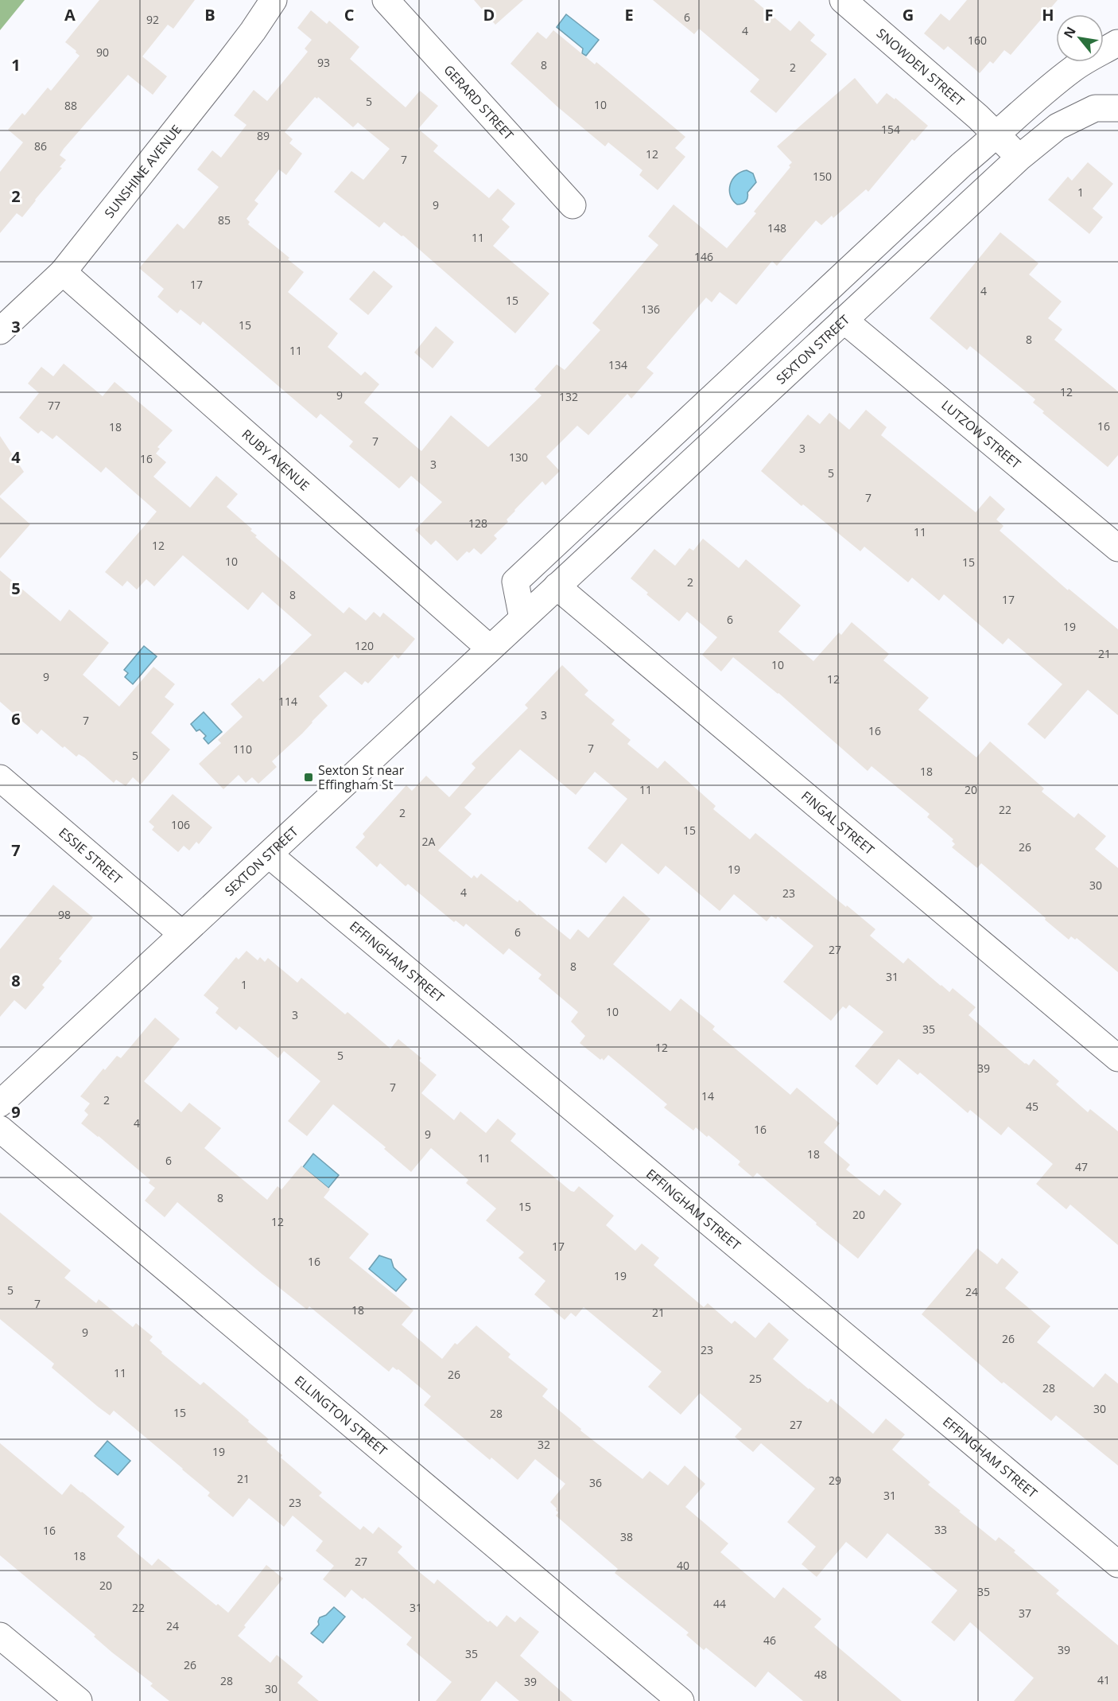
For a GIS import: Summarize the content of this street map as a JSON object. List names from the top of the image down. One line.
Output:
{"streets":{"street":["SNOWDEN STREET","GERARD STREET","SUNSHINE AVENUE","SEXTON STREET","LUTZOW STREET","RUBY AVENUE","FINGAL STREET","ESSIE STREET","EFFINGHAM STREET","ELLINGTON STREET"]},"crossings":[["SNOWDEN STREET","SEXTON STREET"],["SUNSHINE AVENUE","RUBY AVENUE"],["SEXTON STREET","LUTZOW STREET"],["SEXTON STREET","RUBY AVENUE"],["SEXTON STREET","FINGAL STREET"],["SEXTON STREET","ESSIE STREET"],["SEXTON STREET","EFFINGHAM STREET"]],"places":{"transit":["Sexton St near Effingham St"]},"house_numbers":["6","92","4","160","90","93","8","2","5","10","88","154","89","86","12","7","150","1","9","85","148","11","146","17","4","15","136","15","8","11","134","12","9","132","77","16","18","7","3","130","16","3","5","7","128","11","12","10","15","2","8","17","6","19","120","21","10","9","12","114","3","7","16","7","110","5","18","11","20","22","2","106","15","2A","26","19","30","4","23","98","6","27","8","31","1","10","3","35","12","5","39","7","14","2","45","4","16","9","18","11","6","47","8","15","20","12","17","16","19","5","24","7","18","21","9","26","23","11","26","25","28","30","15","28","27","32","19","21","29","36","31","23","33","16","38","18","27","40","20","35","44","22","31","37","24","46","39","35","26","48","41","28","39","30"],"north":"top left","grid":{"columns":["A","B","C","D","E","F","G","H"],"rows":["1","2","3","4","5","6","7","8","9"]}}
